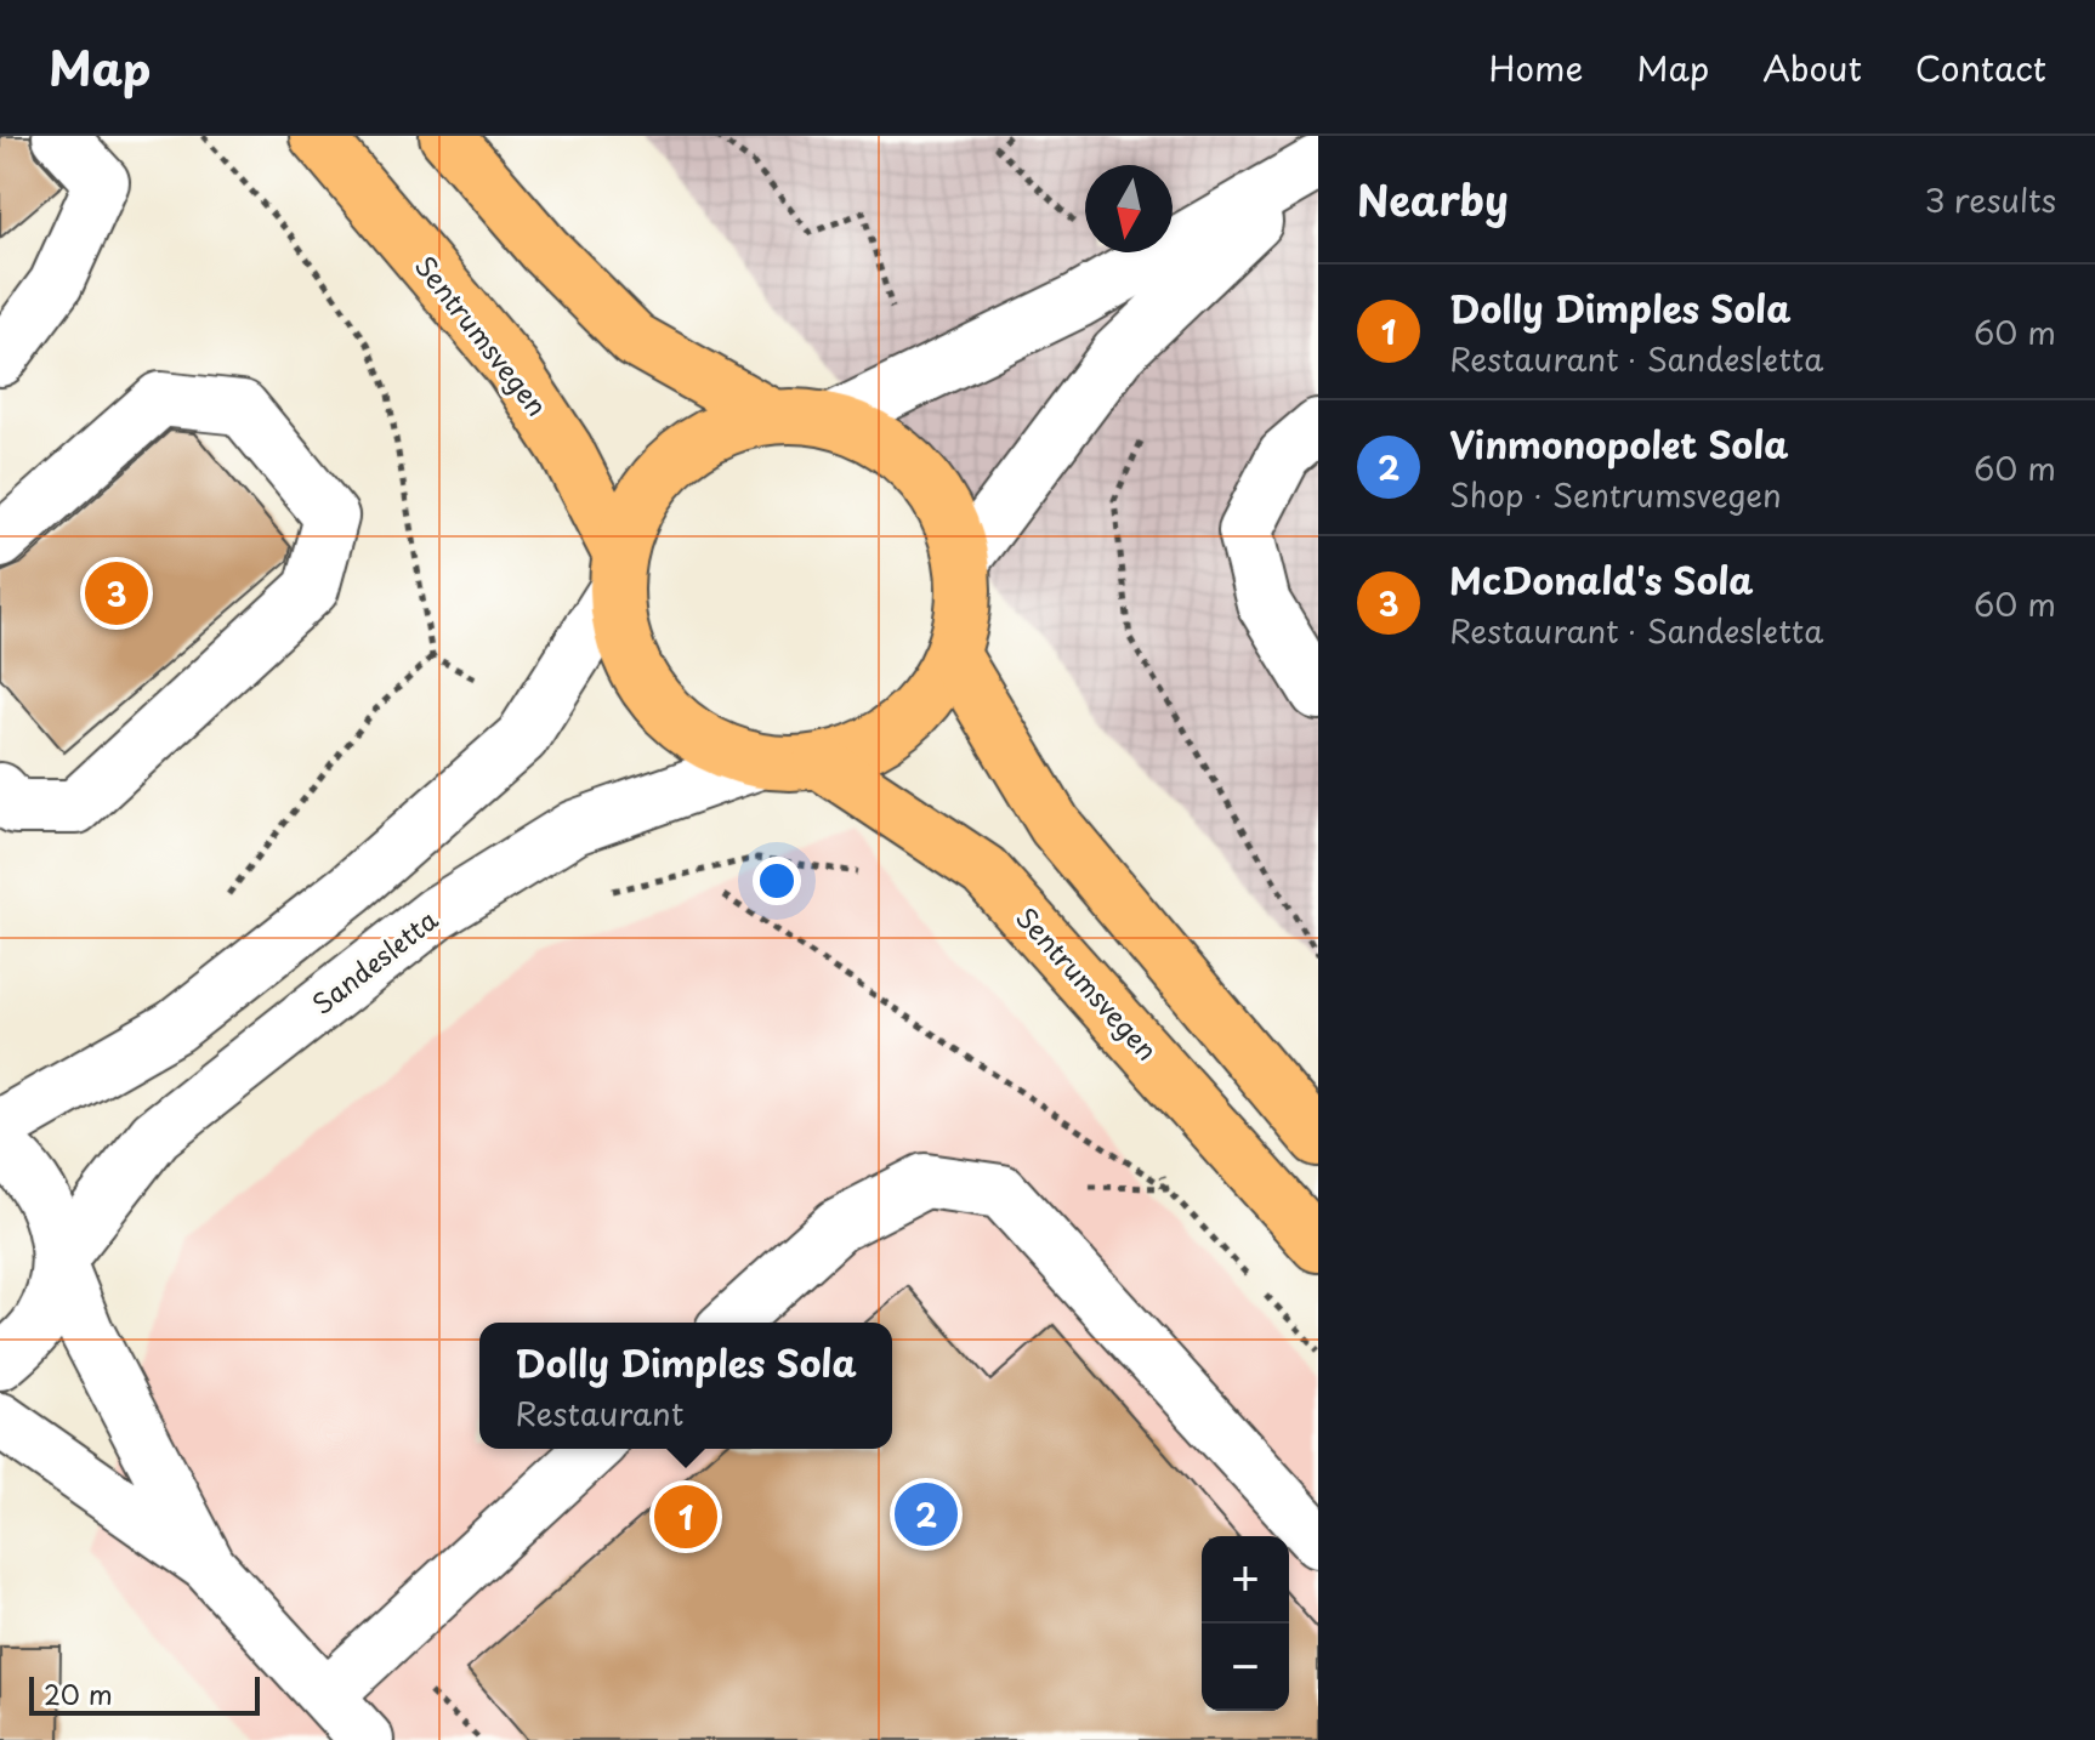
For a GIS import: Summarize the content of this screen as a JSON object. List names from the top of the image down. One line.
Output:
{"streets":{"main road":["Sentrumsvegen"],"street":["Sandesletta"]},"crossings":[["Sentrumsvegen","Sandesletta"]],"scale_bar":"20 m","north":"bottom","page":{"header":"Map","nav":["Home","Map","About","Contact"],"heading":["Nearby","3 results"],"list":[{"mark":"1","name":"Dolly Dimples Sola","note":"Restaurant · Sandesletta","value":"60 m"},{"mark":"2","name":"Vinmonopolet Sola","note":"Shop · Sentrumsvegen","value":"60 m"},{"mark":"3","name":"McDonald's Sola","note":"Restaurant · Sandesletta","value":"60 m"}],"pins":["3","2","1"],"popup":["Dolly Dimples Sola","Restaurant"],"map_buttons":["+","−"],"scale":"20 m"}}
